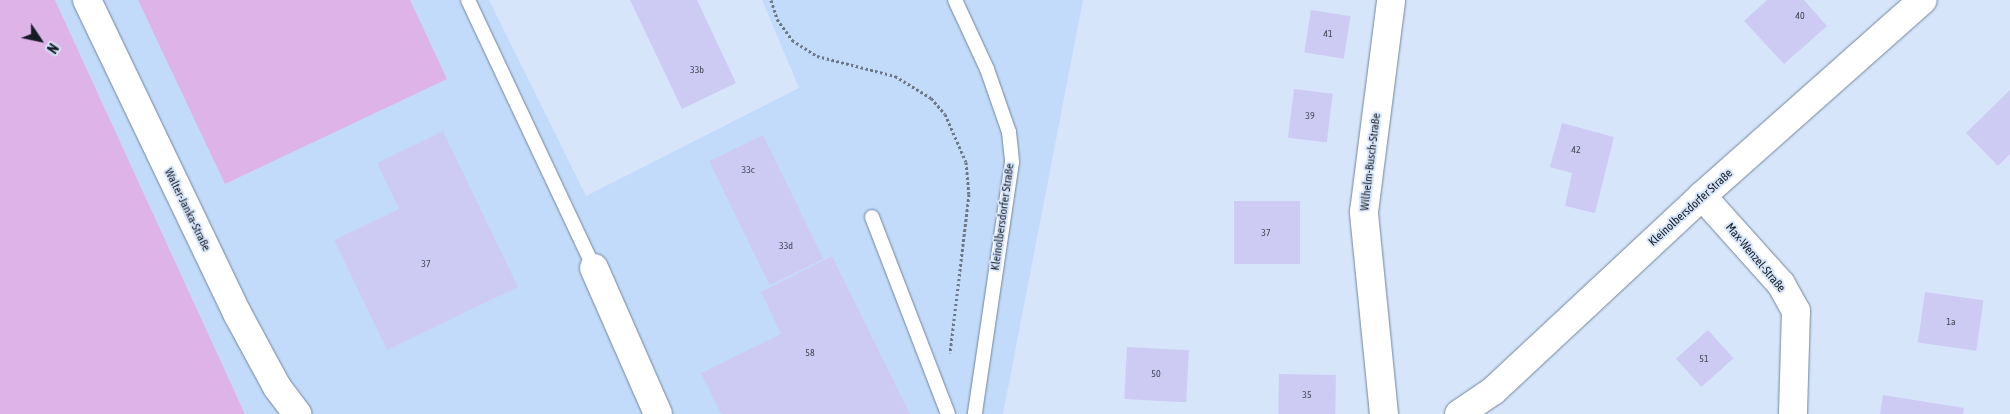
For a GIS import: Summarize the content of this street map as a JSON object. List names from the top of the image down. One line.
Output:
{"streets":{"street":["Wilhelm-Busch-Straße","Kleinolbersdorfer Straße","Walter-Janka-Straße","Max-Wenzel-Straße"]},"crossings":[["Kleinolbersdorfer Straße","Max-Wenzel-Straße"]],"house_numbers":["40","41","33b","39","42","33c","37","33d","37","1a","58","51","50","35"],"north":"bottom right"}
